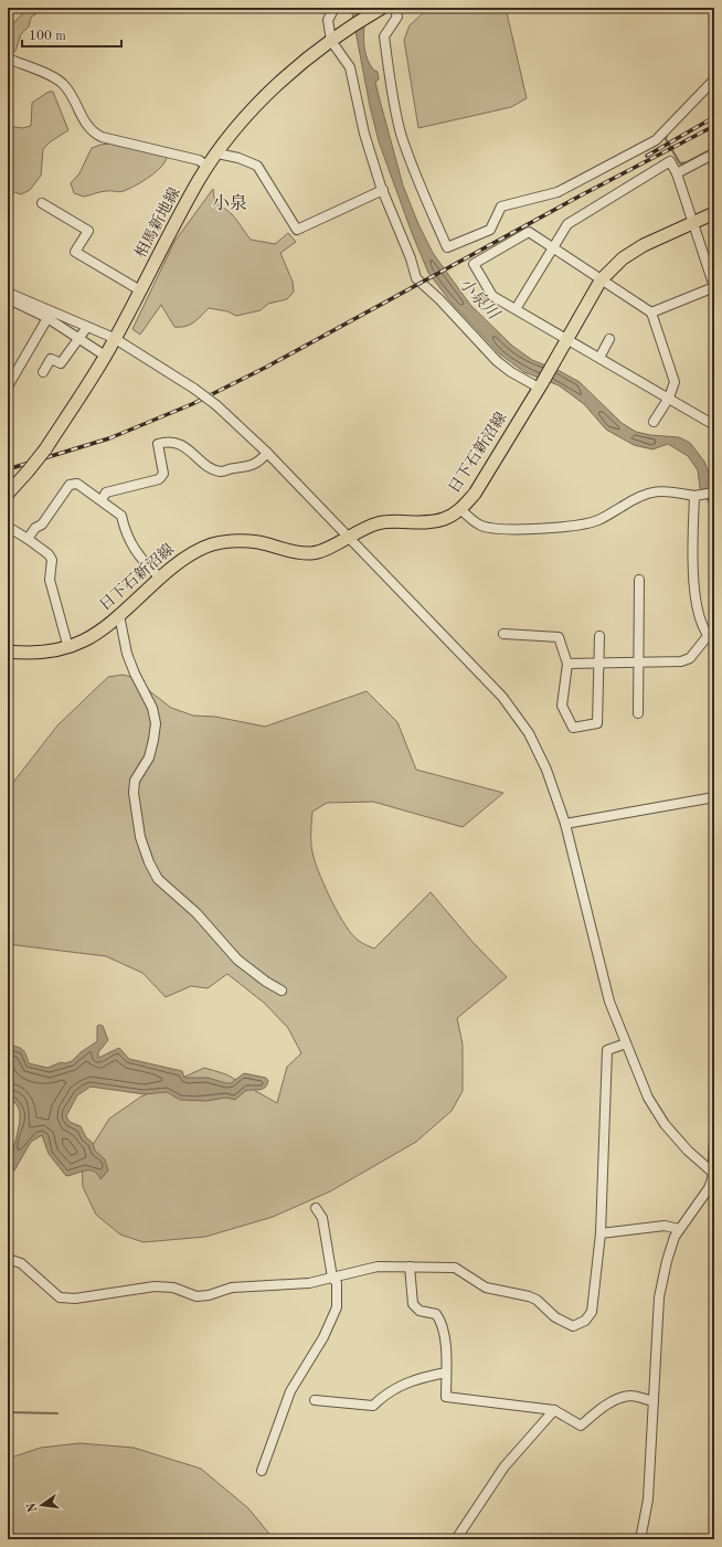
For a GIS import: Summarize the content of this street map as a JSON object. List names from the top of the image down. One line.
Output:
{"streets":{"main road":["相馬新地線","日下石新沼線"]},"districts":["小泉"],"water":["小泉川"],"scale_bar":"100 m","north":"left"}
